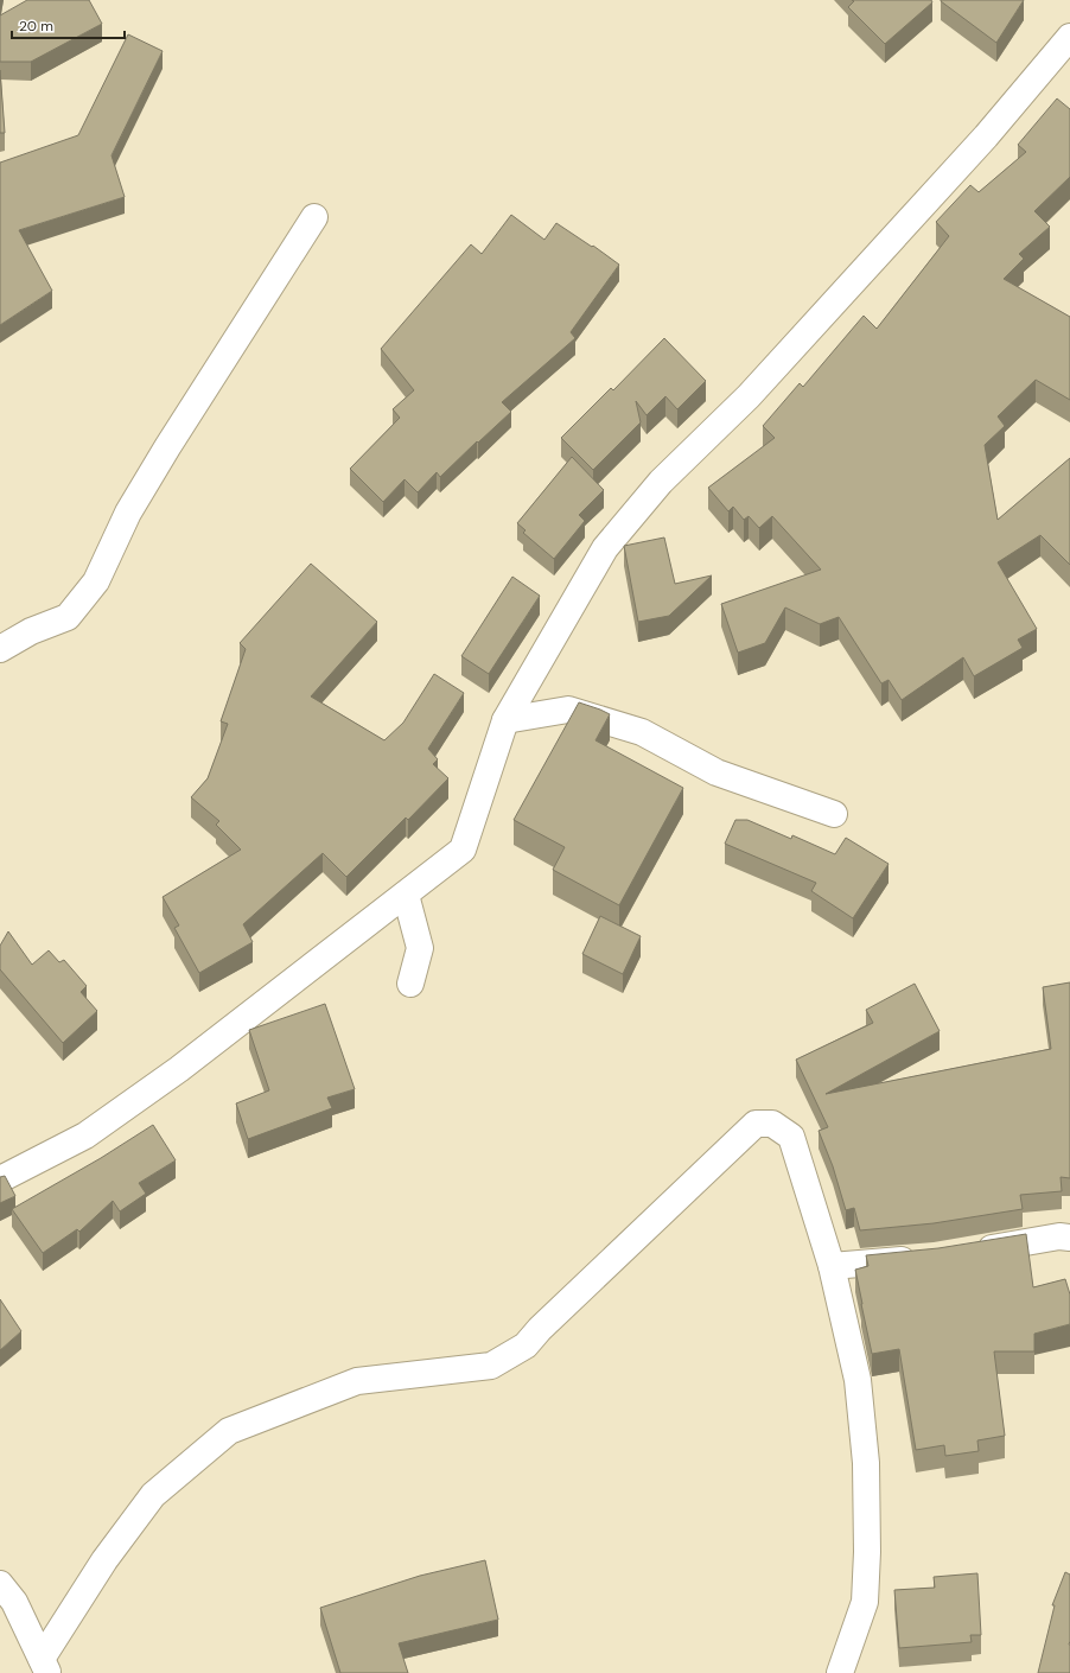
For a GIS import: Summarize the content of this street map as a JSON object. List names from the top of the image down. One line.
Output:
{"scale_bar":"20 m"}
